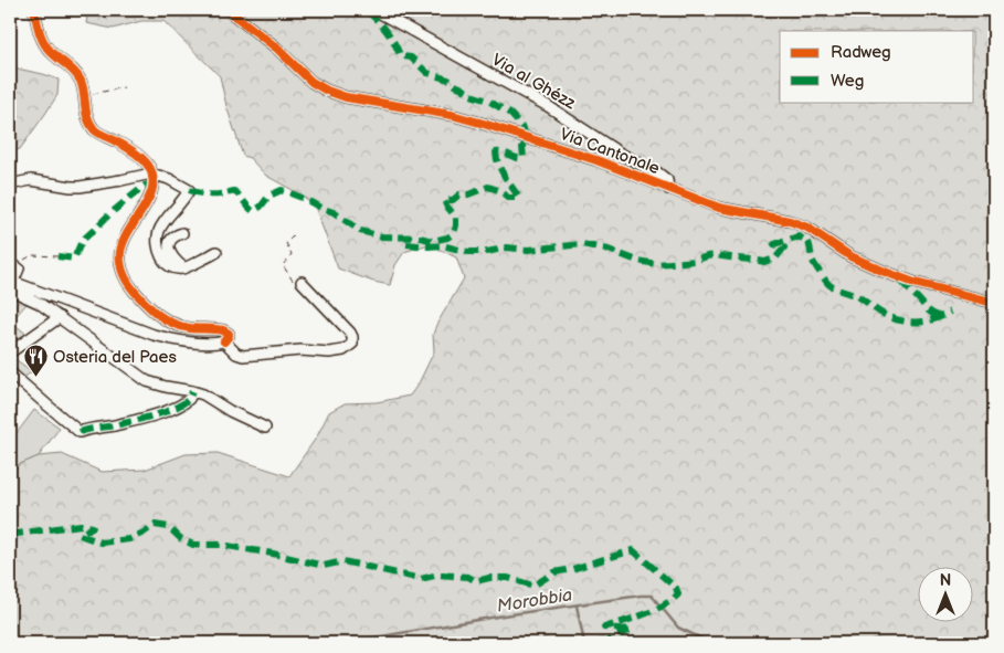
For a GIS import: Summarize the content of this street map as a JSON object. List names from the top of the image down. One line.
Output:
{"streets":{"street":["Via al Ghézz","Via Cantonale"]},"crossings":[["Via al Ghézz","Via Cantonale"]],"water":["Morobbia"],"places":{"restaurant":["Osteria del Paes"]},"legend":["Radweg","Weg"],"north":"top"}
